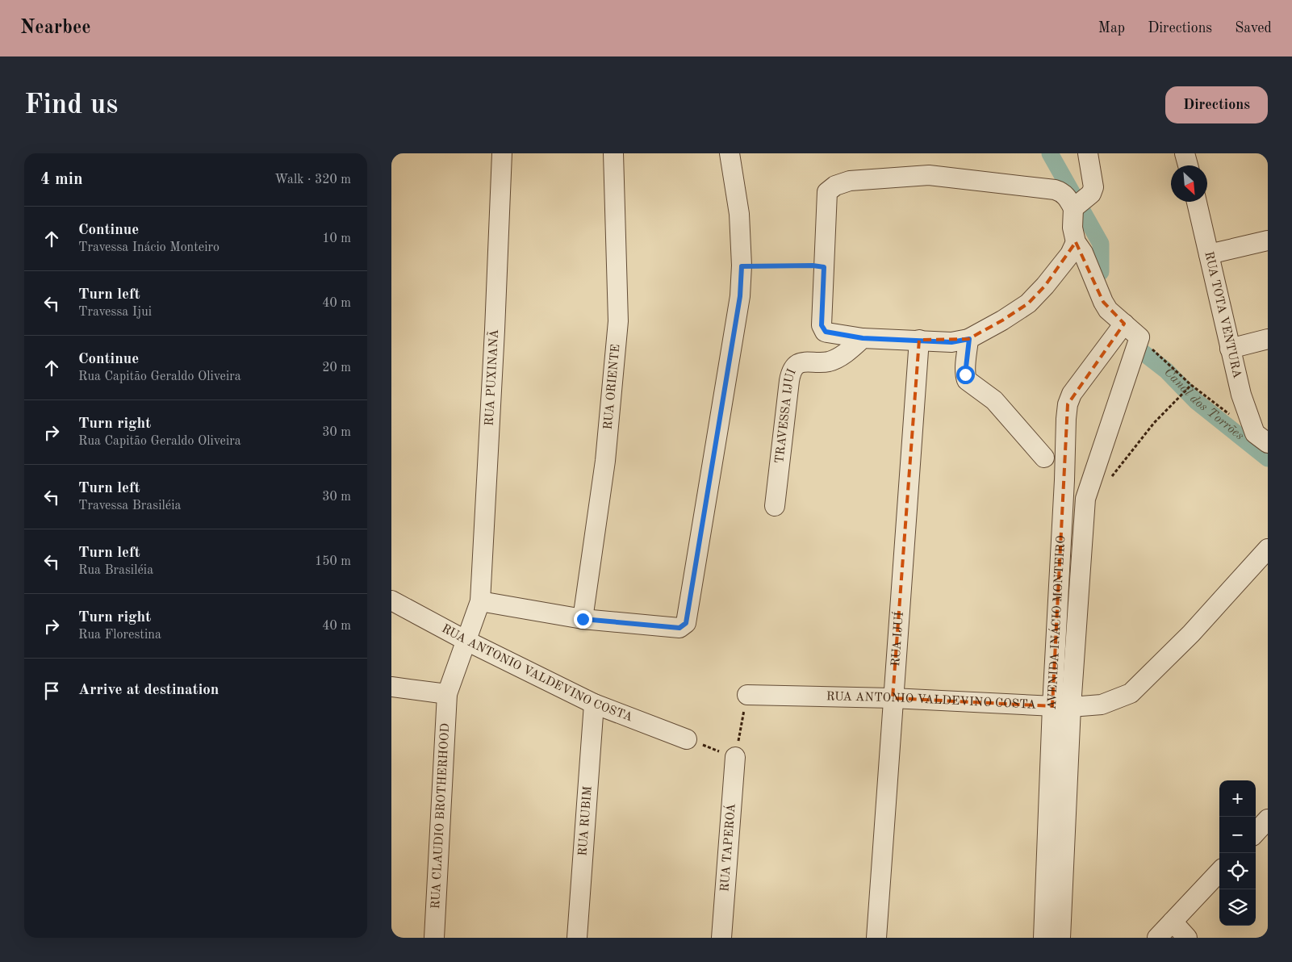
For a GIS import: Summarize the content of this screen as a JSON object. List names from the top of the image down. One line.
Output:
{"streets":{"street":["RUA TOTA VENTURA","RUA PUXINANÃ","RUA ORIENTE","TRAVESSA IJUI","AVENIDA INÁCIO MONTEIRO","RUA IJUÍ","RUA ANTONIO VALDEVINO COSTA","RUA CLAUDIO BROTHERHOOD","RUA RUBIM","RUA TAPEROÁ"]},"crossings":[["RUA PUXINANÃ","RUA ANTONIO VALDEVINO COSTA"],["RUA PUXINANÃ","RUA CLAUDIO BROTHERHOOD"],["AVENIDA INÁCIO MONTEIRO","RUA ANTONIO VALDEVINO COSTA"],["RUA IJUÍ","RUA ANTONIO VALDEVINO COSTA"],["RUA ANTONIO VALDEVINO COSTA","RUA CLAUDIO BROTHERHOOD"],["RUA ANTONIO VALDEVINO COSTA","RUA RUBIM"]],"water":["Canal dos Torrões"],"north":"bottom right","page":{"header":"Nearbee","nav":["Map","Directions","Saved"],"buttons":"Directions","title":"Find us","heading":["4 min","Walk · 320 m"],"list":[["Continue","Travessa Inácio Monteiro","10 m"],["Turn left","Travessa Ijui","40 m"],["Continue","Rua Capitão Geraldo Oliveira","20 m"],["Turn right","Rua Capitão Geraldo Oliveira","30 m"],["Turn left","Travessa Brasiléia","30 m"],["Turn left","Rua Brasiléia","150 m"],["Turn right","Rua Florestina","40 m"],"Arrive at destination"],"map_buttons":["+","−"]}}
